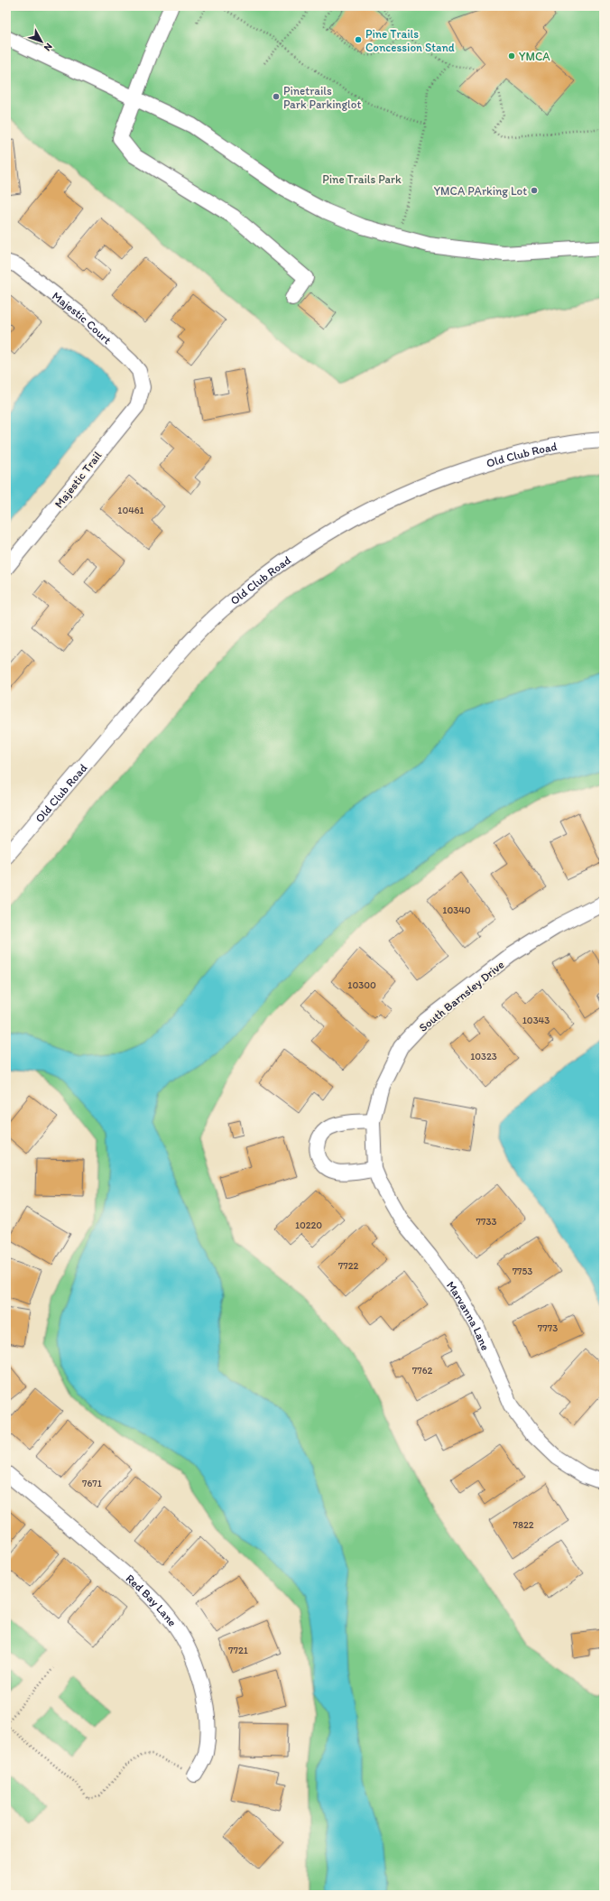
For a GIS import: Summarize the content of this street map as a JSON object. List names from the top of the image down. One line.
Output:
{"streets":{"street":["Majestic Court","Old Club Road","Majestic Trail","South Barnsley Drive","Marvanna Lane","Red Bay Lane"]},"crossings":[["Majestic Court","Majestic Trail"],["South Barnsley Drive","Marvanna Lane"]],"parks":["Pine Trails Park"],"places":["Pine Trails Concession Stand","YMCA","Pinetrails Park Parkinglot","YMCA PArking Lot"],"house_numbers":["10461","10340","10300","10343","10323","7733","10220","7722","7753","7773","7762","7671","7822","7721"],"north":"bottom right"}
